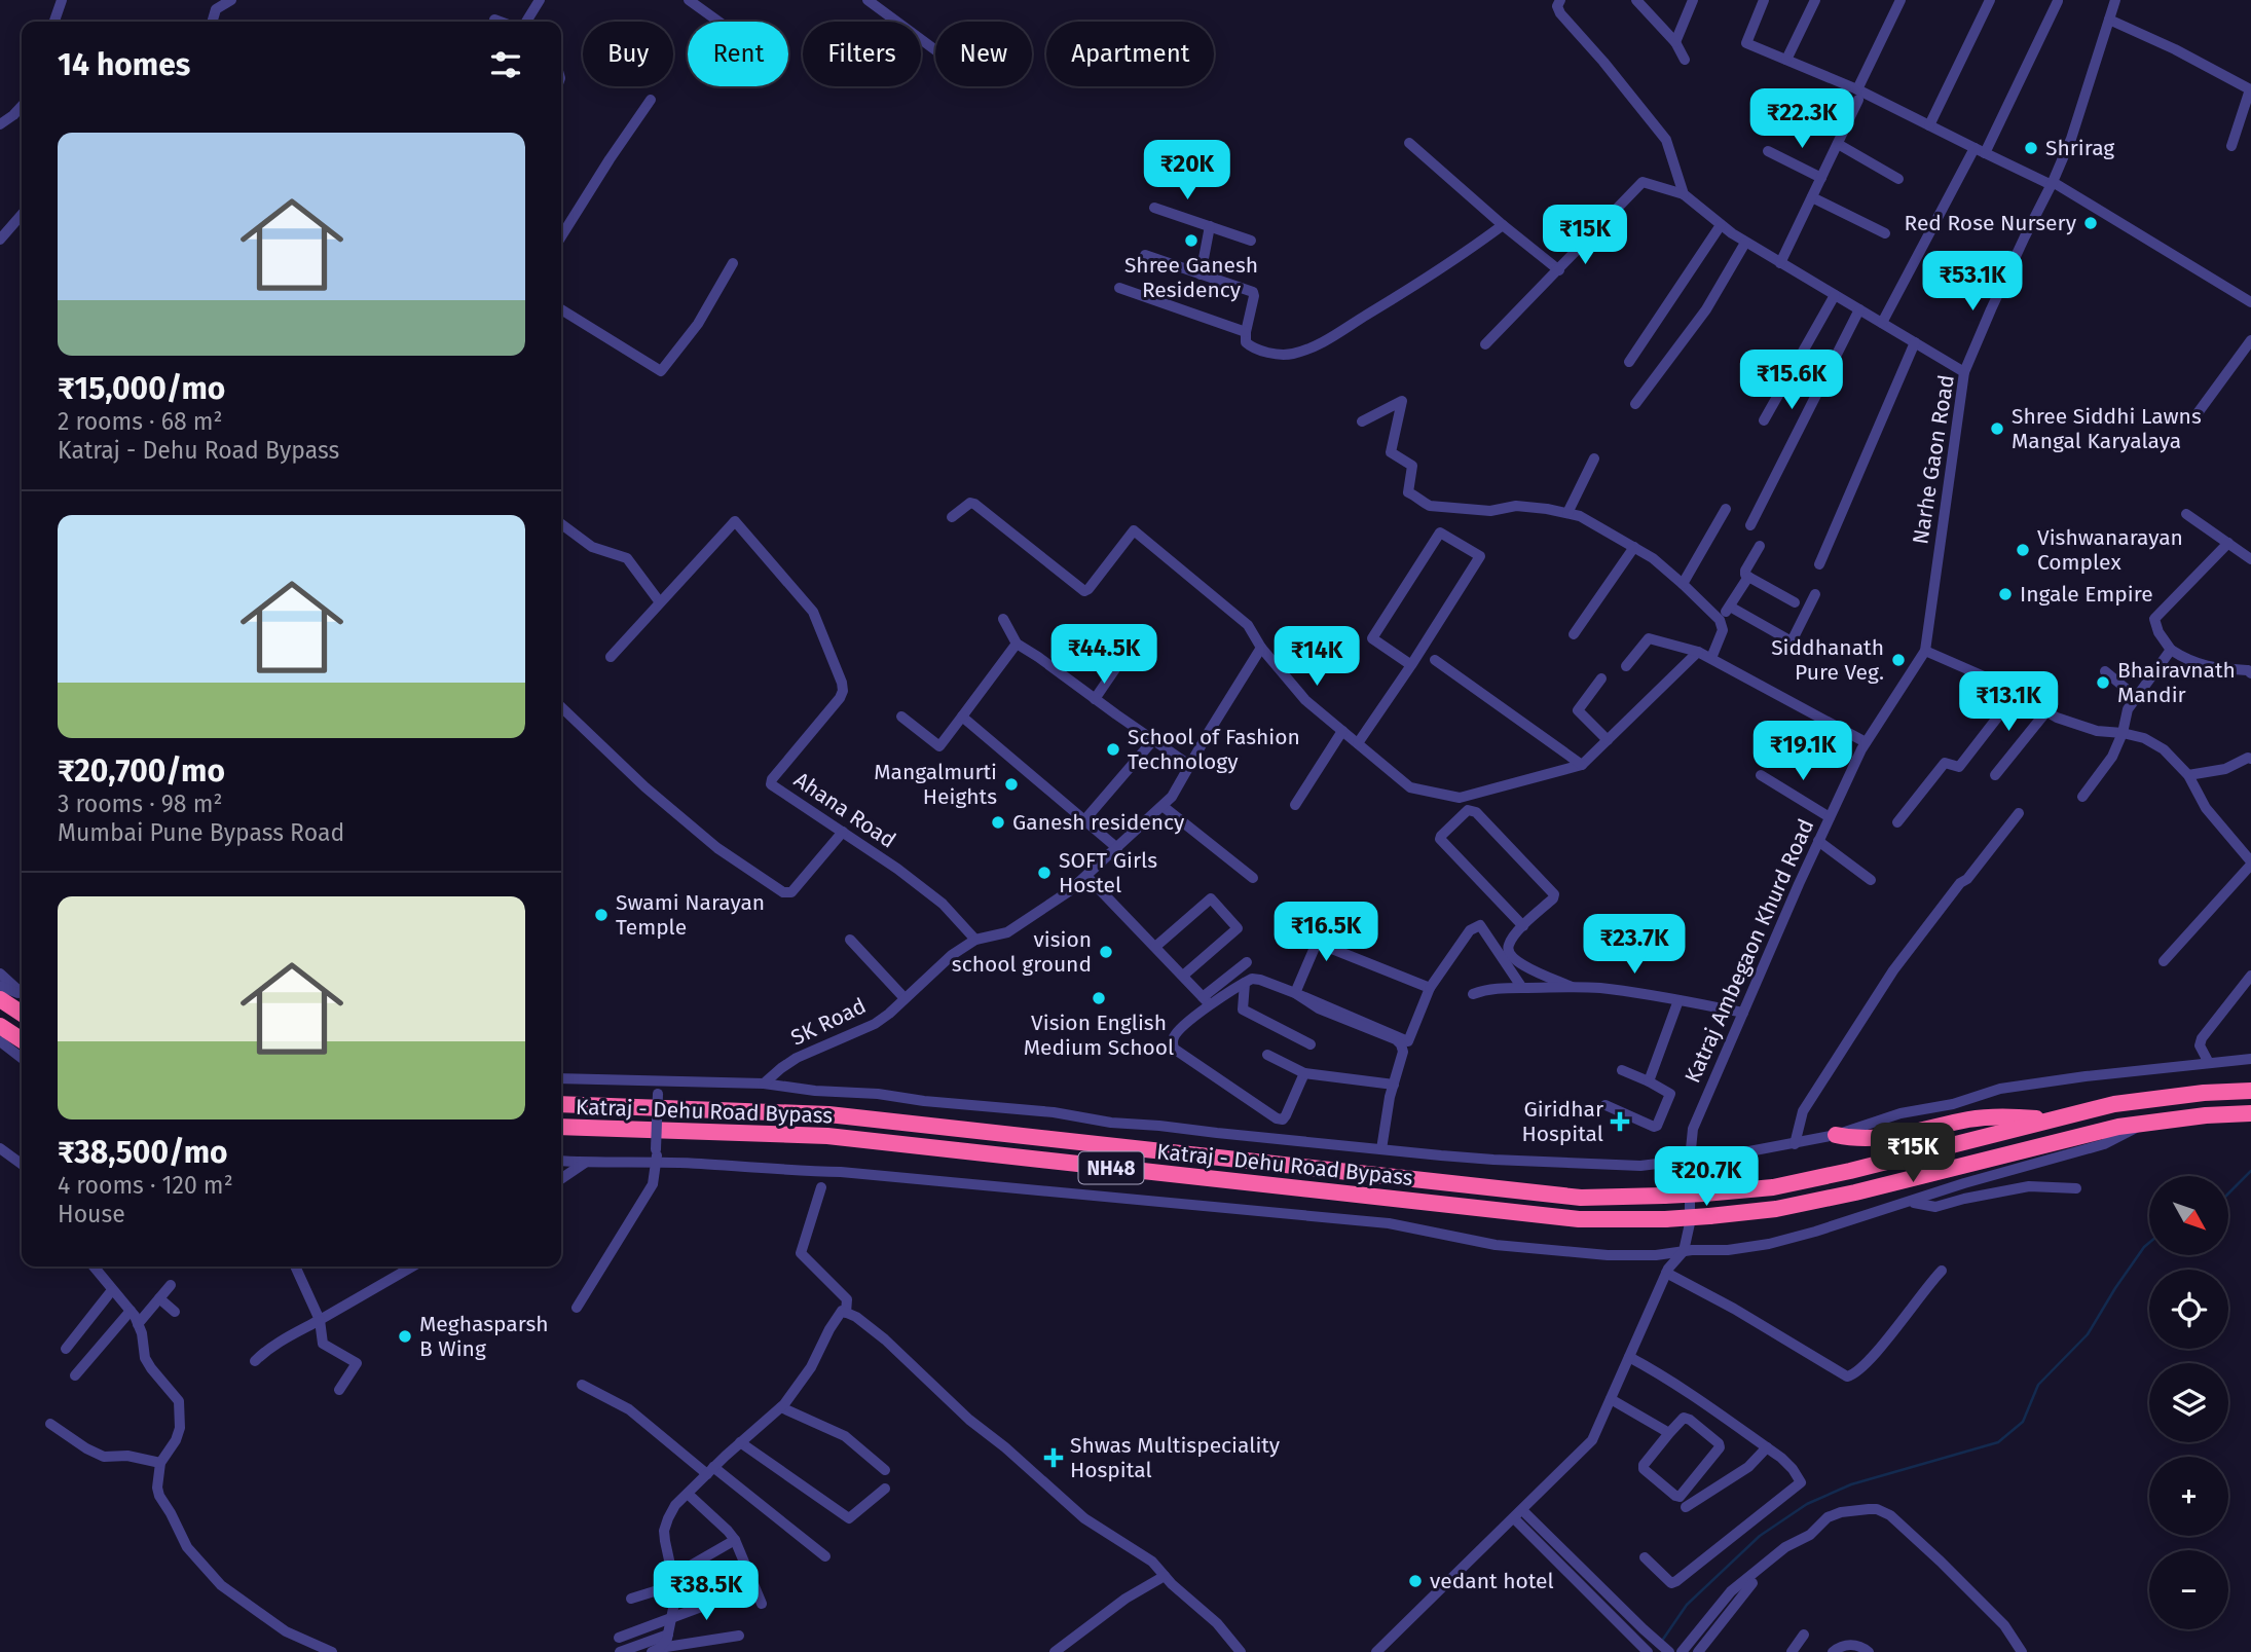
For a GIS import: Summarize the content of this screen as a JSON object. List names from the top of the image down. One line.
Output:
{"streets":{"highway":["Katraj - Dehu Road Bypass","NH48"],"street":["Narhe Gaon Road","Ahana Road","Katraj Ambegaon Khurd Road","SK Road"]},"crossings":[["Narhe Gaon Road","Katraj Ambegaon Khurd Road"],["Ahana Road","SK Road"],["Katraj - Dehu Road Bypass","NH48"]],"places":{"other":["Shrirag","Red Rose Nursery","Shree Ganesh Residency","Shree Siddhi Lawns Mangal Karyalaya","Vishwanarayan Complex","Ingale Empire","Siddhanath Pure Veg.","Bhairavnath Mandir","School of Fashion Technology","Mangalmurti Heights","Ganesh residency","SOFT Girls Hostel","Swami Narayan Temple","vision school ground","Vision English Medium School","Meghasparsh B Wing","vedant hotel"],"health":["Giridhar Hospital","Shwas Multispeciality Hospital"]},"north":"bottom right","page":{"chip":["Buy","Rent","Filters","New","Apartment"],"heading":"14 homes","price":["₹22.3K","₹20K","₹15K","₹53.1K","₹15.6K","₹44.5K","₹14K","₹13.1K","₹19.1K","₹16.5K","₹23.7K","₹15K","₹20.7K","₹38.5K"],"list":[{"name":"₹15,000/mo","note":"2 rooms · 68 m² · Katraj - Dehu Road Bypass"},{"name":"₹20,700/mo","note":"3 rooms · 98 m² · Mumbai Pune Bypass Road"},{"name":"₹38,500/mo","note":"4 rooms · 120 m² · House"}],"map_buttons":["+","−"]}}
